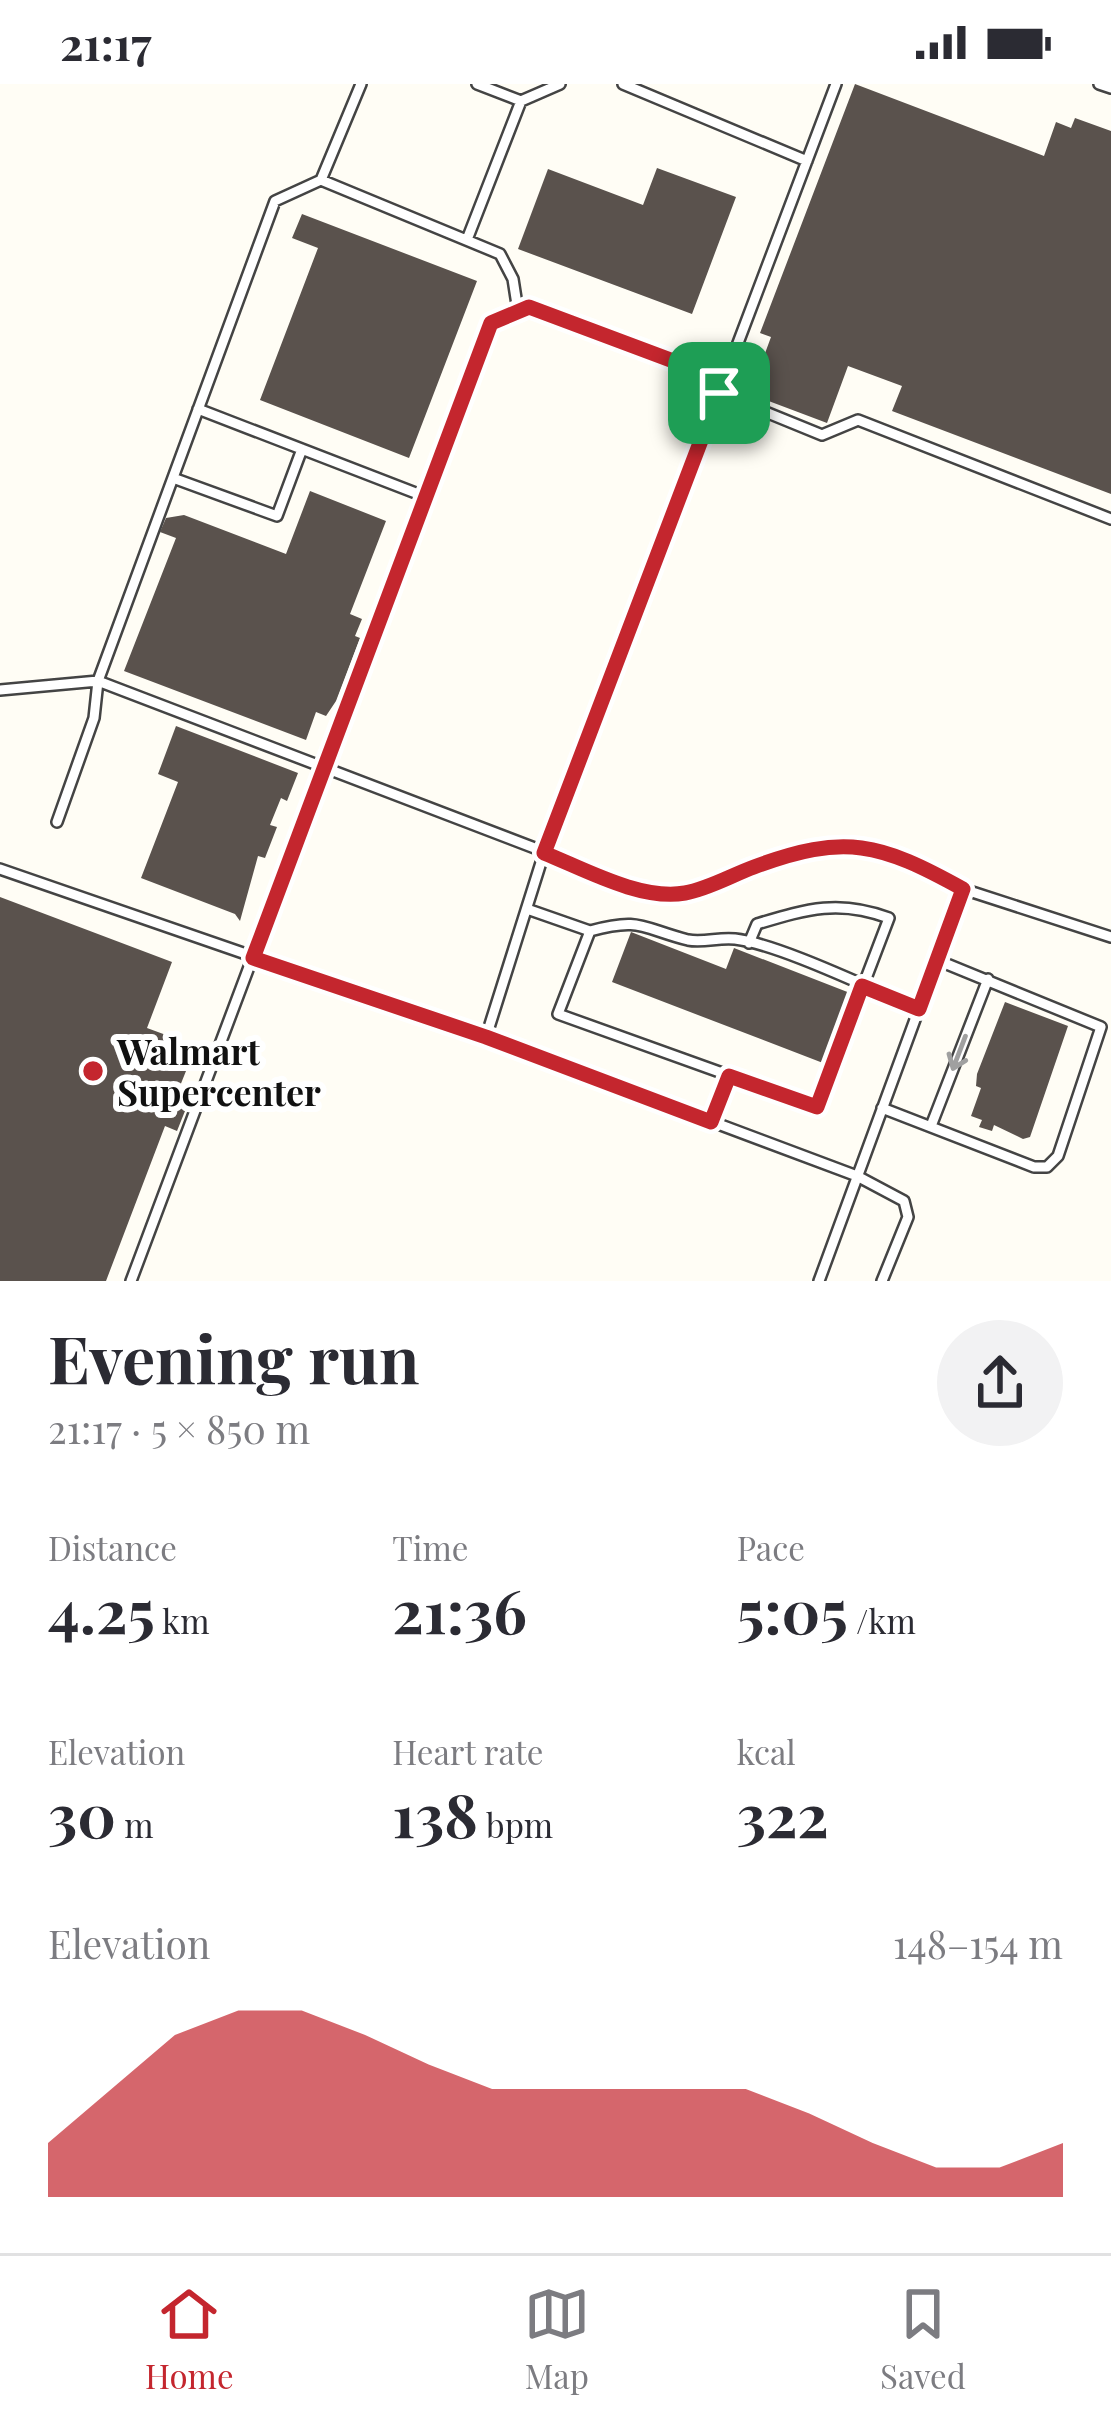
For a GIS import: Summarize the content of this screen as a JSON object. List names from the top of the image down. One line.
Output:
{"places":["Walmart Supercenter"],"page":{"status":"21:17","heading":["Evening run","21:17 · 5 × 850 m"],"stats":[["Distance","4.25 km"],["Time","21:36"],["Pace","5:05 /km"],["Elevation","30 m"],["Heart rate","138 bpm"],["kcal","322"]],"chart":["Elevation","148–154 m"],"tabs":["Home","Map","Saved"]}}
